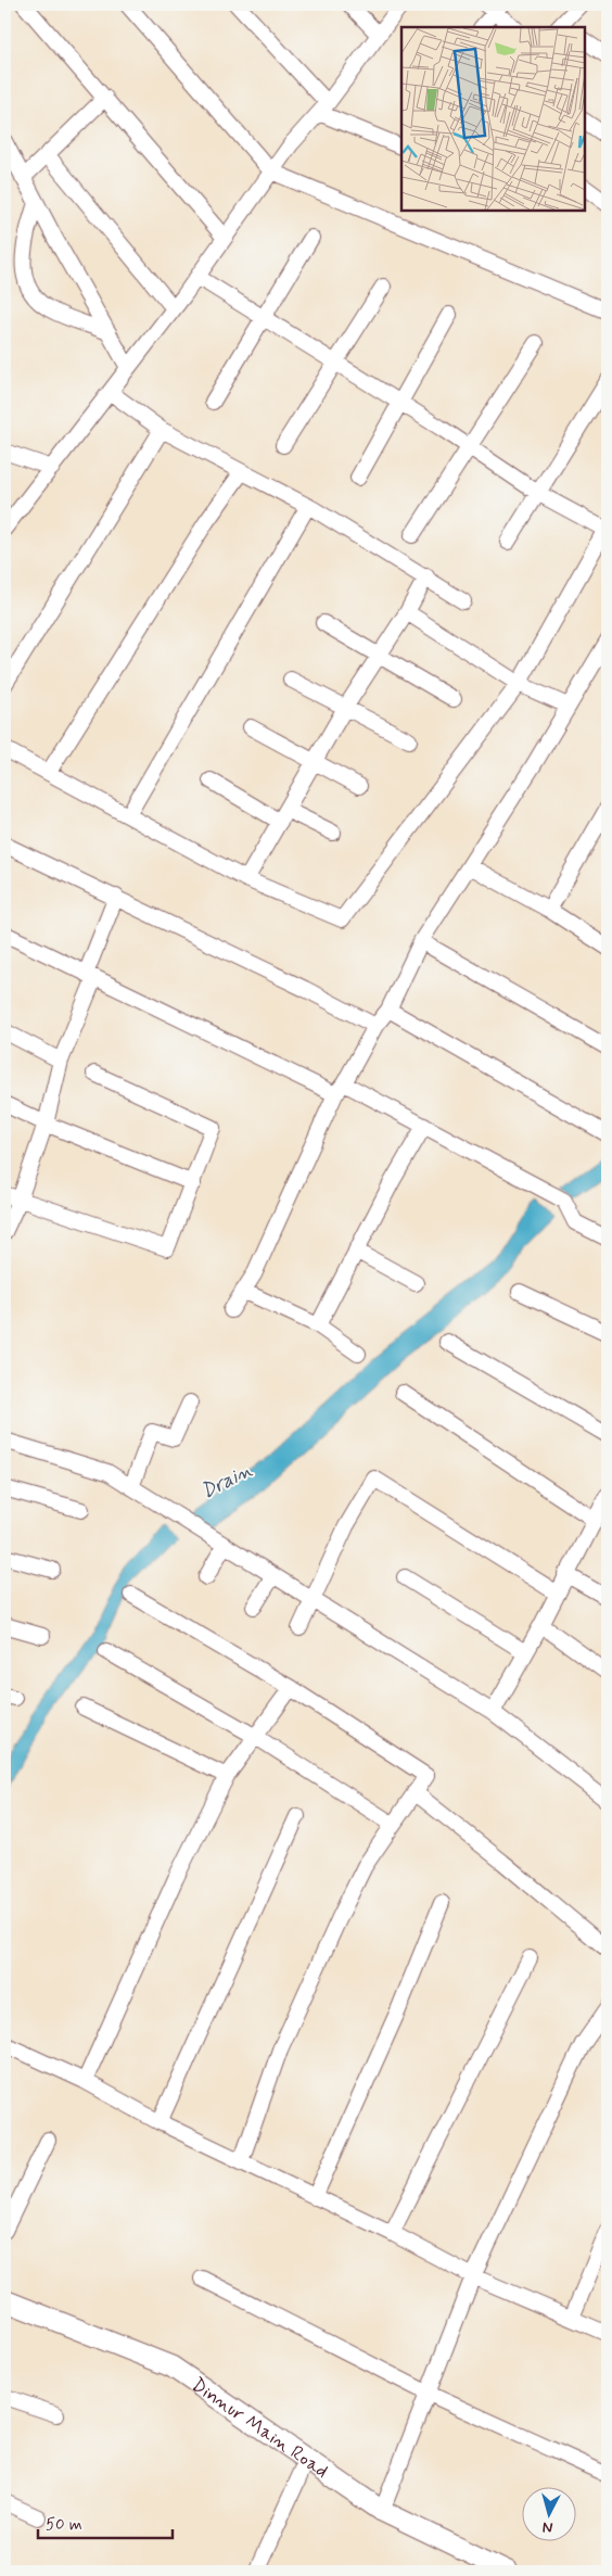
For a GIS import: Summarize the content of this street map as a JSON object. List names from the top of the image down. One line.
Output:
{"streets":{"street":["Dinnur Main Road"]},"water":["Drain"],"scale_bar":"50 m","north":"bottom"}
